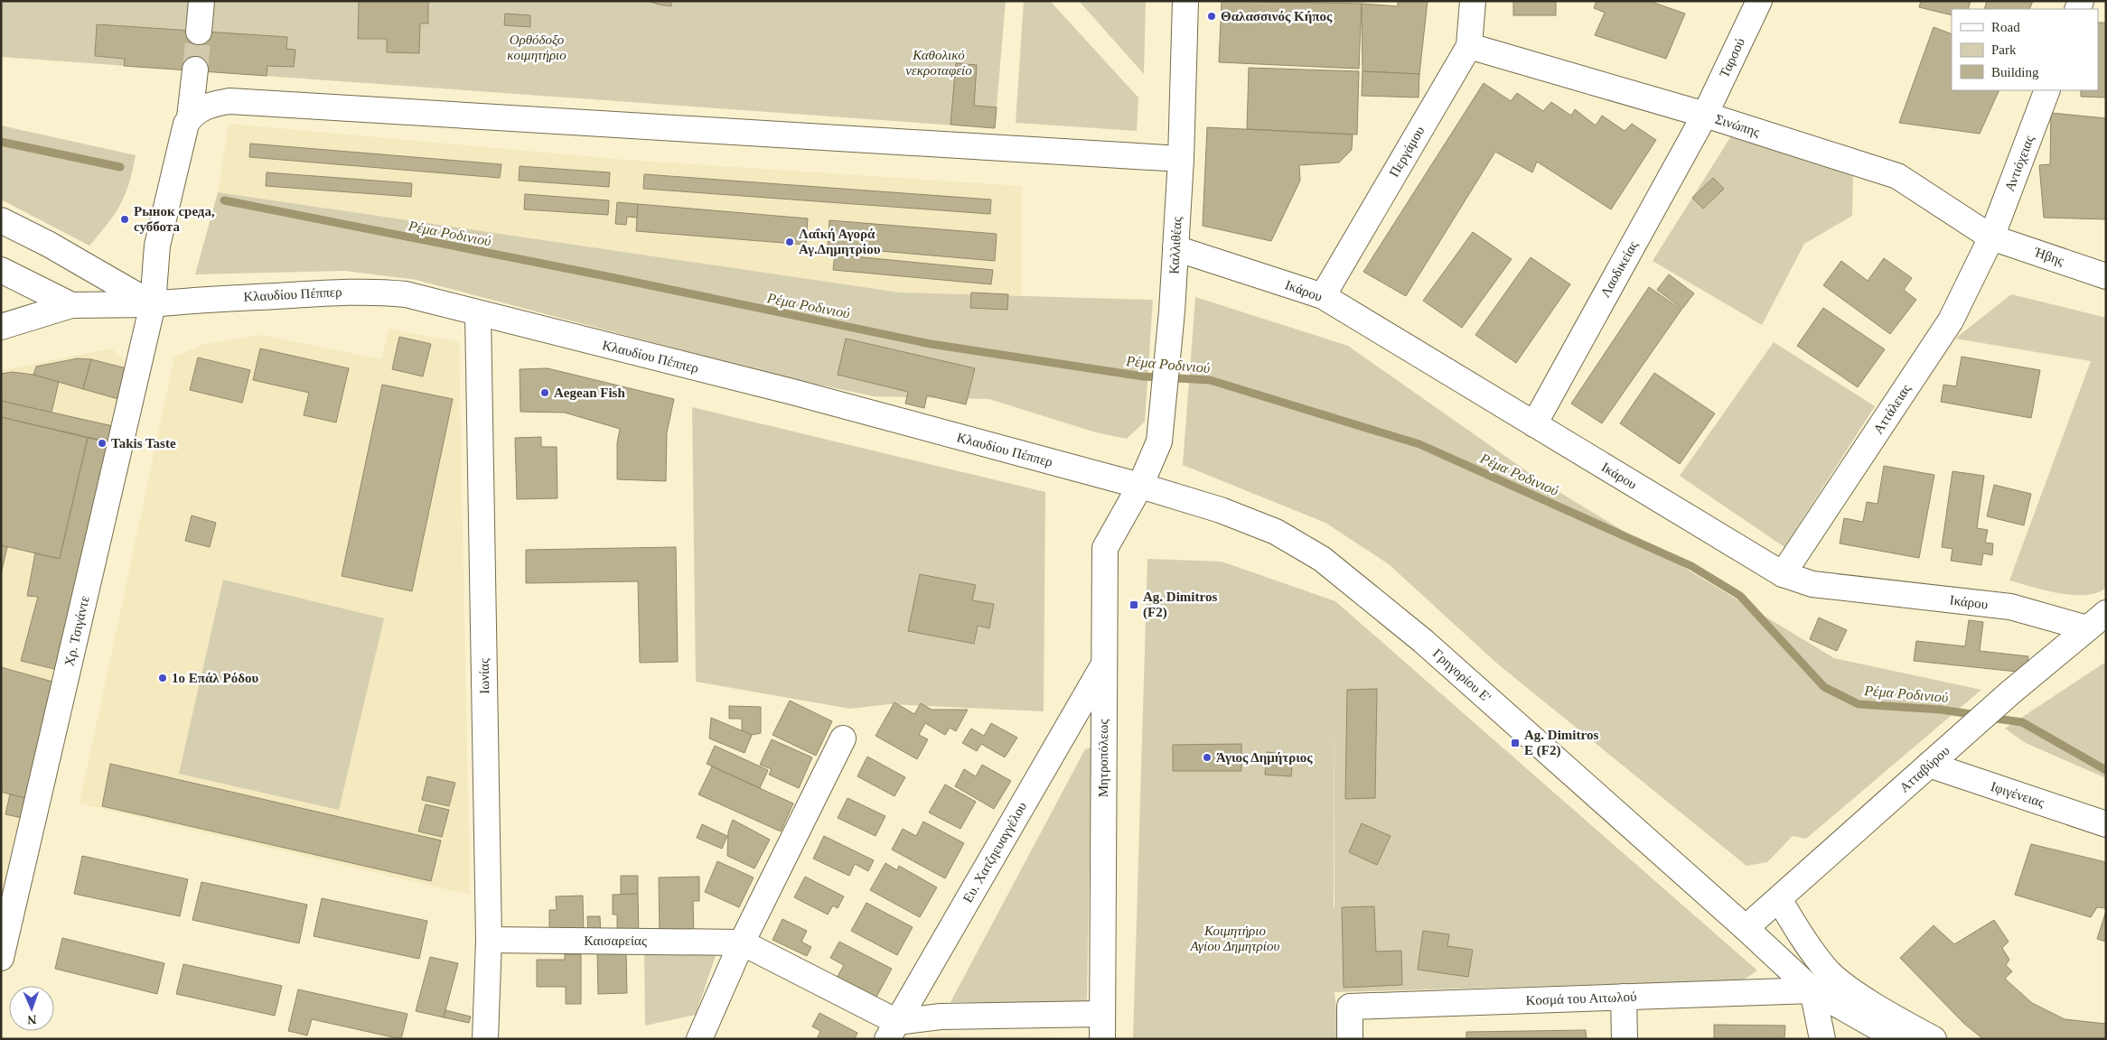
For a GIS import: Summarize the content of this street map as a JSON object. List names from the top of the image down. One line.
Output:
{"streets":{"street":["Ταρσού","Σινώπης","Περγάμου","Αντιόχειας","Καλλιθέας","Ήβης","Λαοδικείας","Ικάρου","Κλαυδίου Πέππερ","Αττάλειας","Χρ. Τσιγάντε","Γρηγορίου Ε'","Ιωνίας","Μητροπόλεως","Ατταβύρου","Ιφιγένειας","Ευ. Χατζηευαγγέλου","Καισαρείας","Κοσμά του Αιτωλού"]},"crossings":[["Ταρσού","Σινώπης"],["Ταρσού","Λαοδικείας"],["Σινώπης","Περγάμου"],["Σινώπης","Αντιόχειας"],["Σινώπης","Ήβης"],["Σινώπης","Λαοδικείας"],["Σινώπης","Αττάλειας"],["Περγάμου","Ικάρου"],["Αντιόχειας","Ήβης"],["Αντιόχειας","Αττάλειας"],["Καλλιθέας","Ικάρου"],["Καλλιθέας","Κλαυδίου Πέππερ"],["Καλλιθέας","Γρηγορίου Ε'"],["Καλλιθέας","Μητροπόλεως"],["Ήβης","Αττάλειας"],["Λαοδικείας","Ικάρου"],["Ικάρου","Αττάλειας"],["Ικάρου","Ατταβύρου"],["Κλαυδίου Πέππερ","Χρ. Τσιγάντε"],["Κλαυδίου Πέππερ","Γρηγορίου Ε'"],["Κλαυδίου Πέππερ","Ιωνίας"],["Κλαυδίου Πέππερ","Μητροπόλεως"],["Γρηγορίου Ε'","Μητροπόλεως"],["Γρηγορίου Ε'","Ατταβύρου"],["Γρηγορίου Ε'","Κοσμά του Αιτωλού"],["Ιωνίας","Καισαρείας"],["Μητροπόλεως","Ευ. Χατζηευαγγέλου"],["Ατταβύρου","Ιφιγένειας"],["Ευ. Χατζηευαγγέλου","Καισαρείας"]],"water":["Ρέμα Ροδινιού"],"parks":["Ορθόδοξο κοιμητήριο","Καθολικό νεκροταφείο","Κοιμητήριο Αγίου Δημητρίου"],"places":{"other":["Θαλασσινός Κήπος","Рынок среда, суббота","Λαΐκή Αγορά Αγ.Δημητρίου","Aegean Fish","Takis Taste","1ο Επάλ Ρόδου","Άγιος Δημήτριος"],"transit":["Ag. Dimitros (F2)","Ag. Dimitros E (F2)"]},"legend":["Road","Park","Building"],"north":"bottom"}
